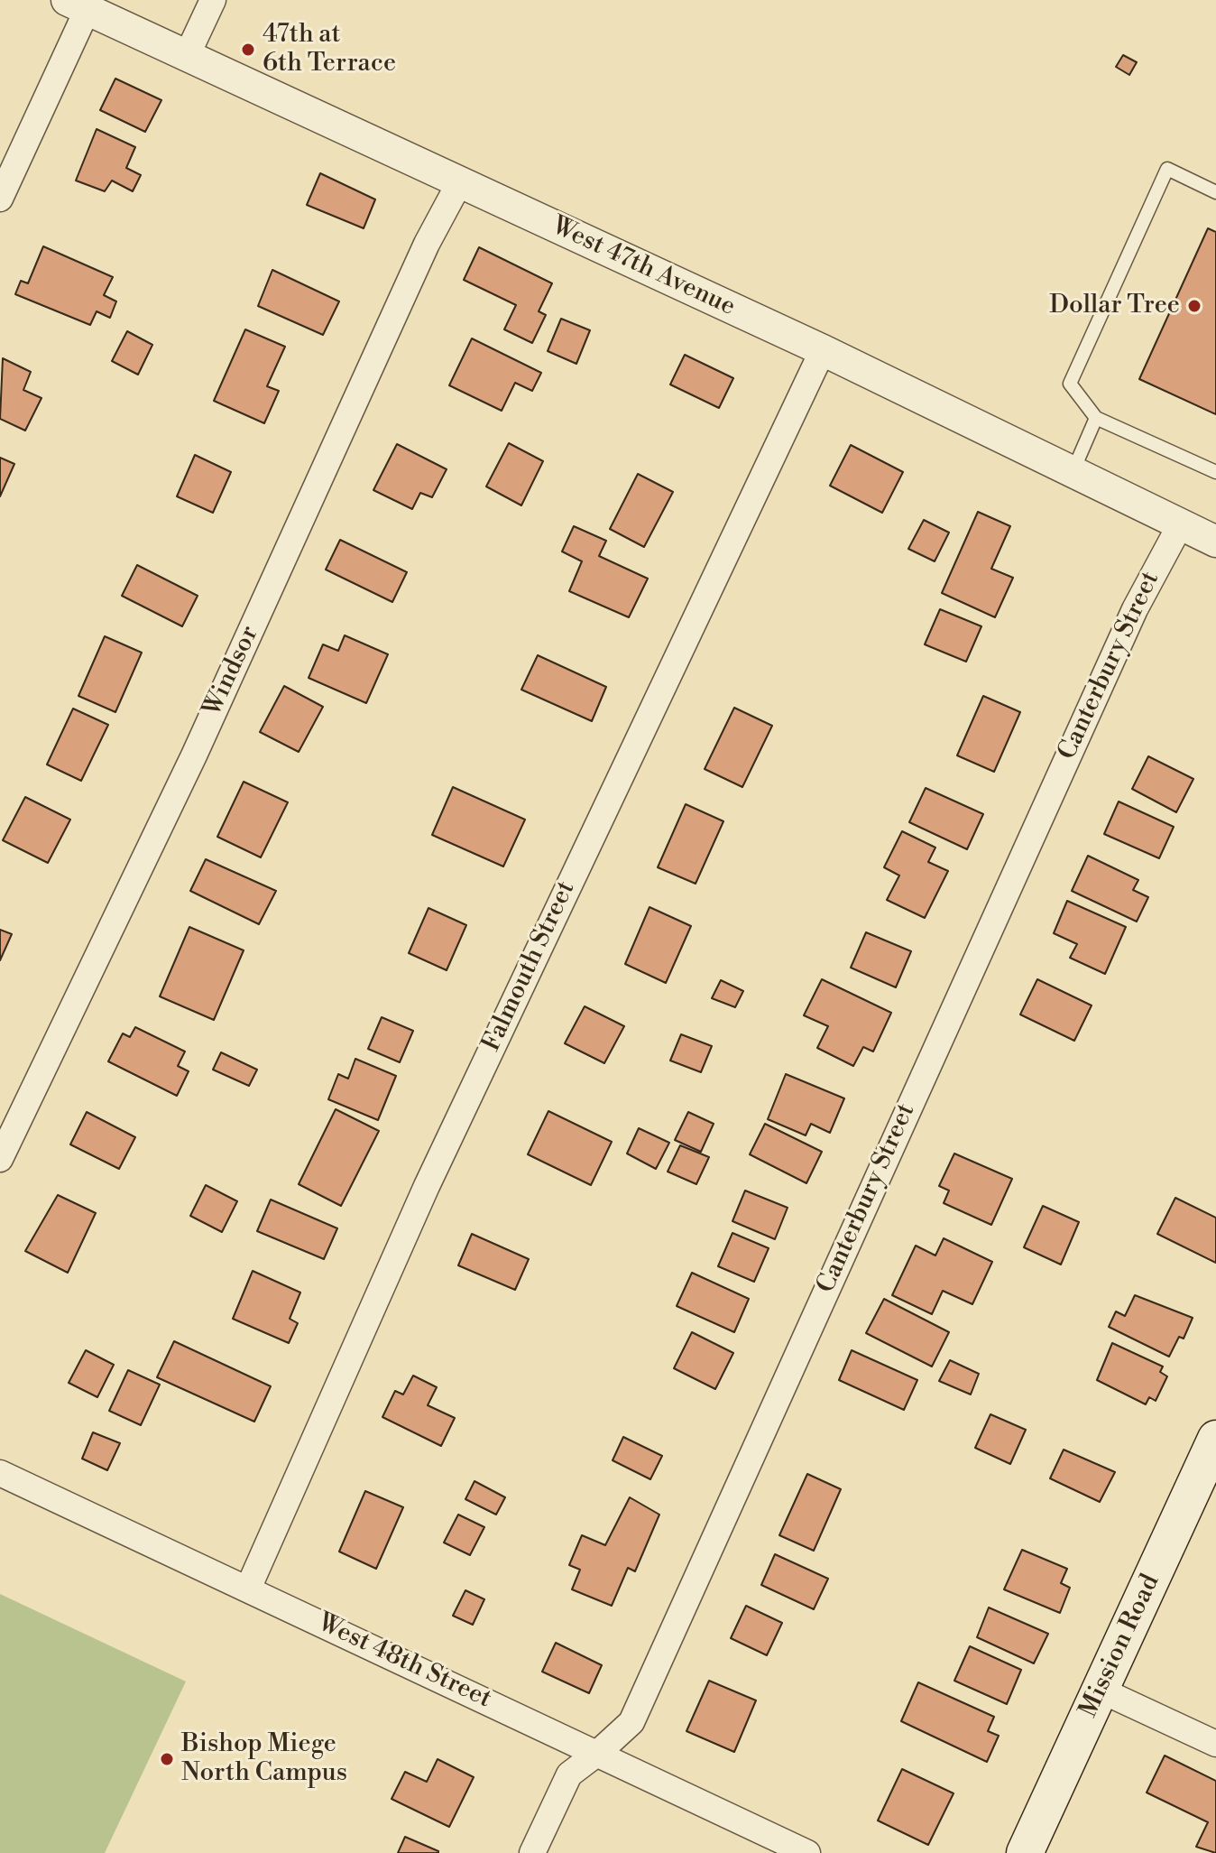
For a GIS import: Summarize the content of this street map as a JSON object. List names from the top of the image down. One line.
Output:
{"streets":{"main road":["Mission Road"],"street":["West 47th Avenue","Canterbury Street","Windsor","Falmouth Street","West 48th Street"]},"crossings":[["West 47th Avenue","Canterbury Street"],["West 47th Avenue","Windsor"],["West 47th Avenue","Falmouth Street"],["Canterbury Street","West 48th Street"],["Falmouth Street","West 48th Street"]],"places":["47th at 6th Terrace","Dollar Tree","Bishop Miege North Campus"]}
